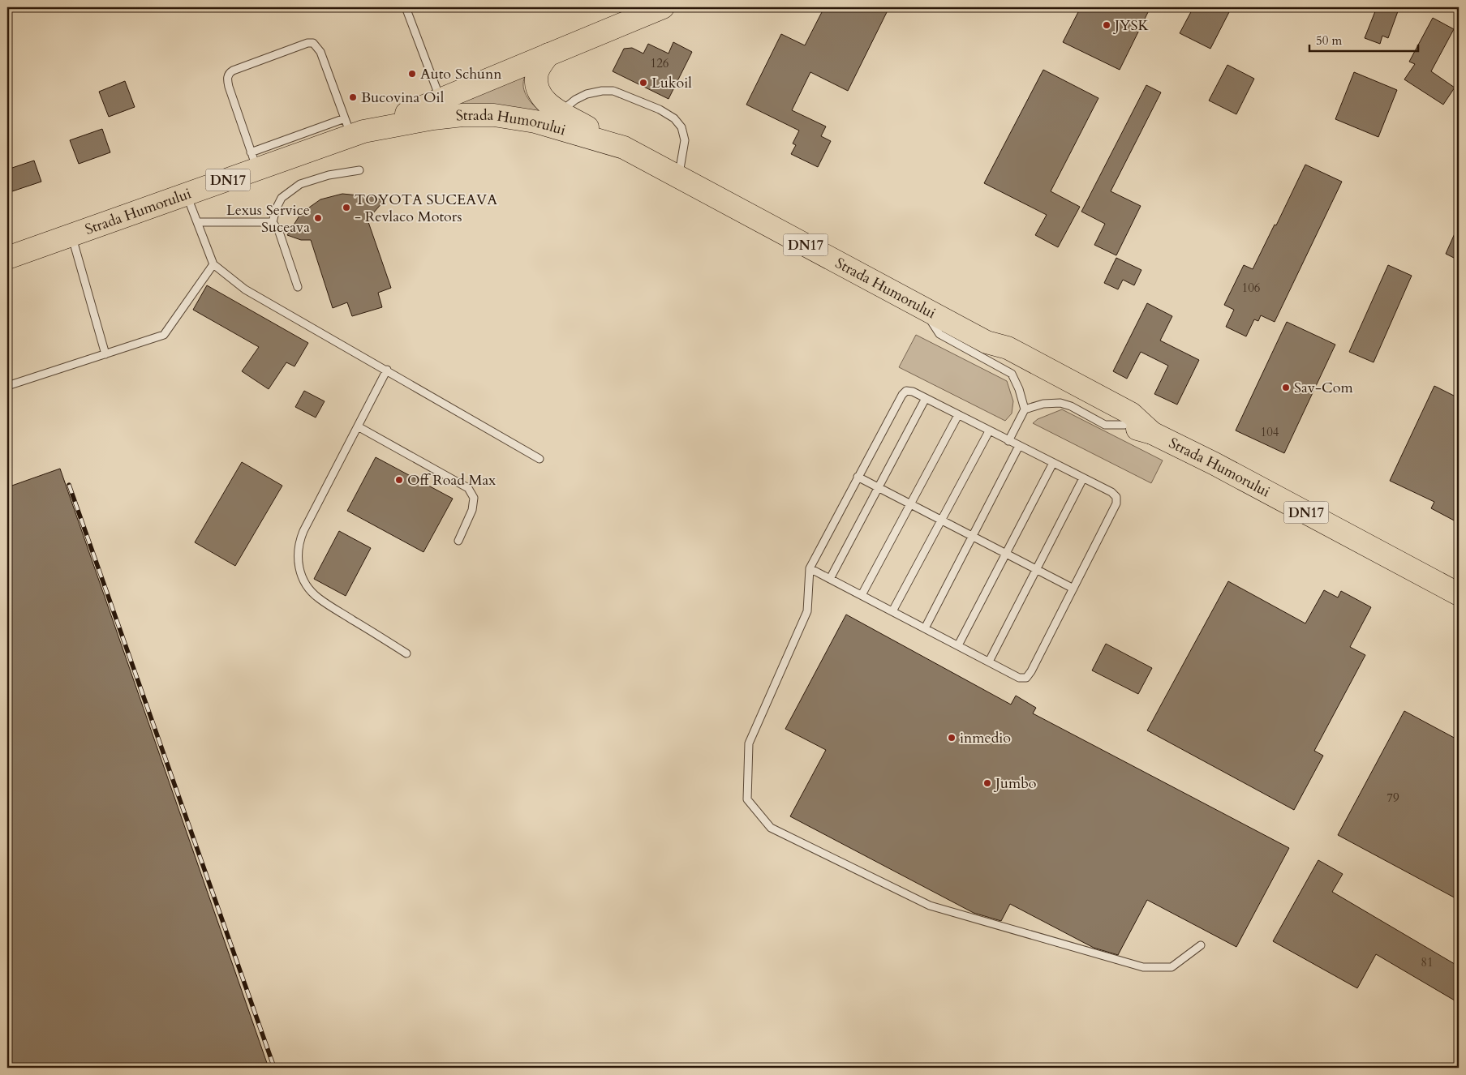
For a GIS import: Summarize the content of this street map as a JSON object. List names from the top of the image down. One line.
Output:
{"streets":{"main road":["Strada Humorului","DN17"]},"places":["JYSK","Auto Schunn","Lukoil","Bucovina Oil","TOYOTA SUCEAVA - Revlaco Motors","Lexus Service Suceava","Sav-Com","Off Road Max","inmedio","Jumbo"],"house_numbers":["126","106","104","79","81"],"scale_bar":"50 m"}
